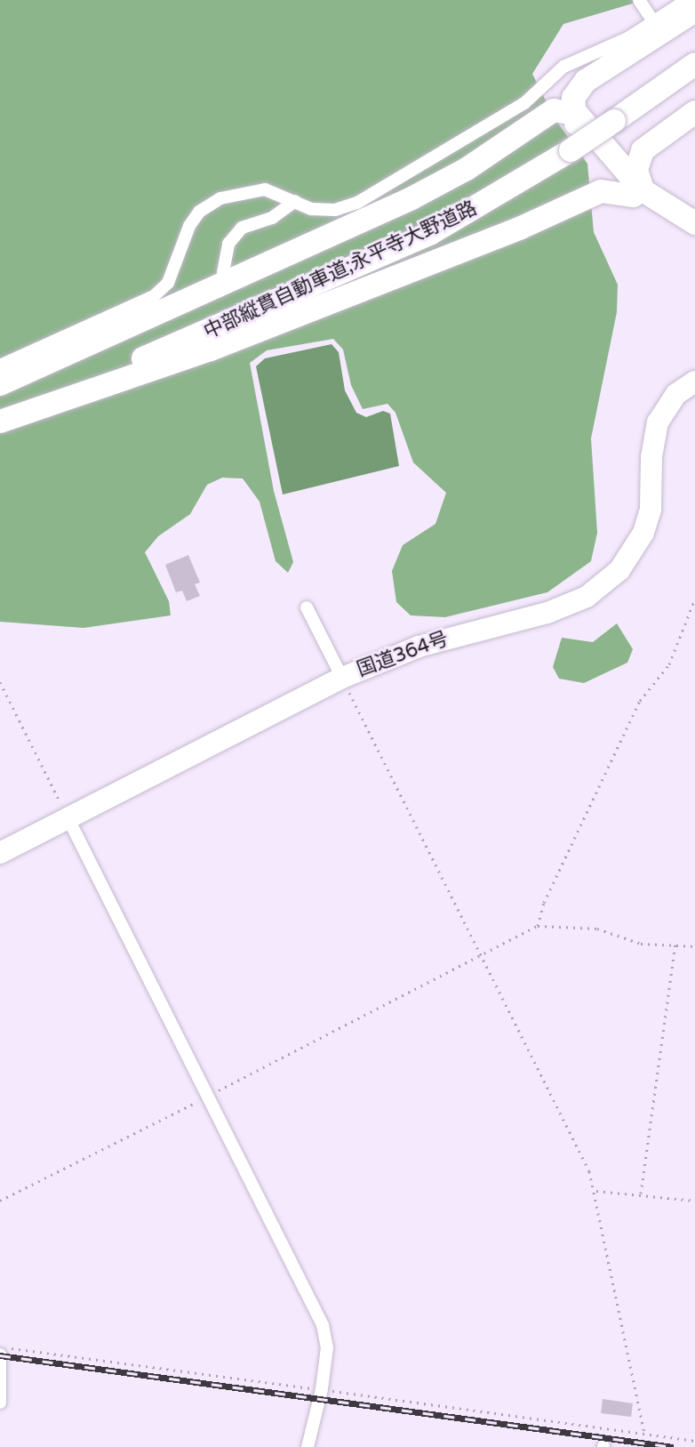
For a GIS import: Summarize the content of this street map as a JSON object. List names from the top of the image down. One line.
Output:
{"streets":{"highway":["中部縦貫自動車道;永平寺大野道路","国道364号"]}}
